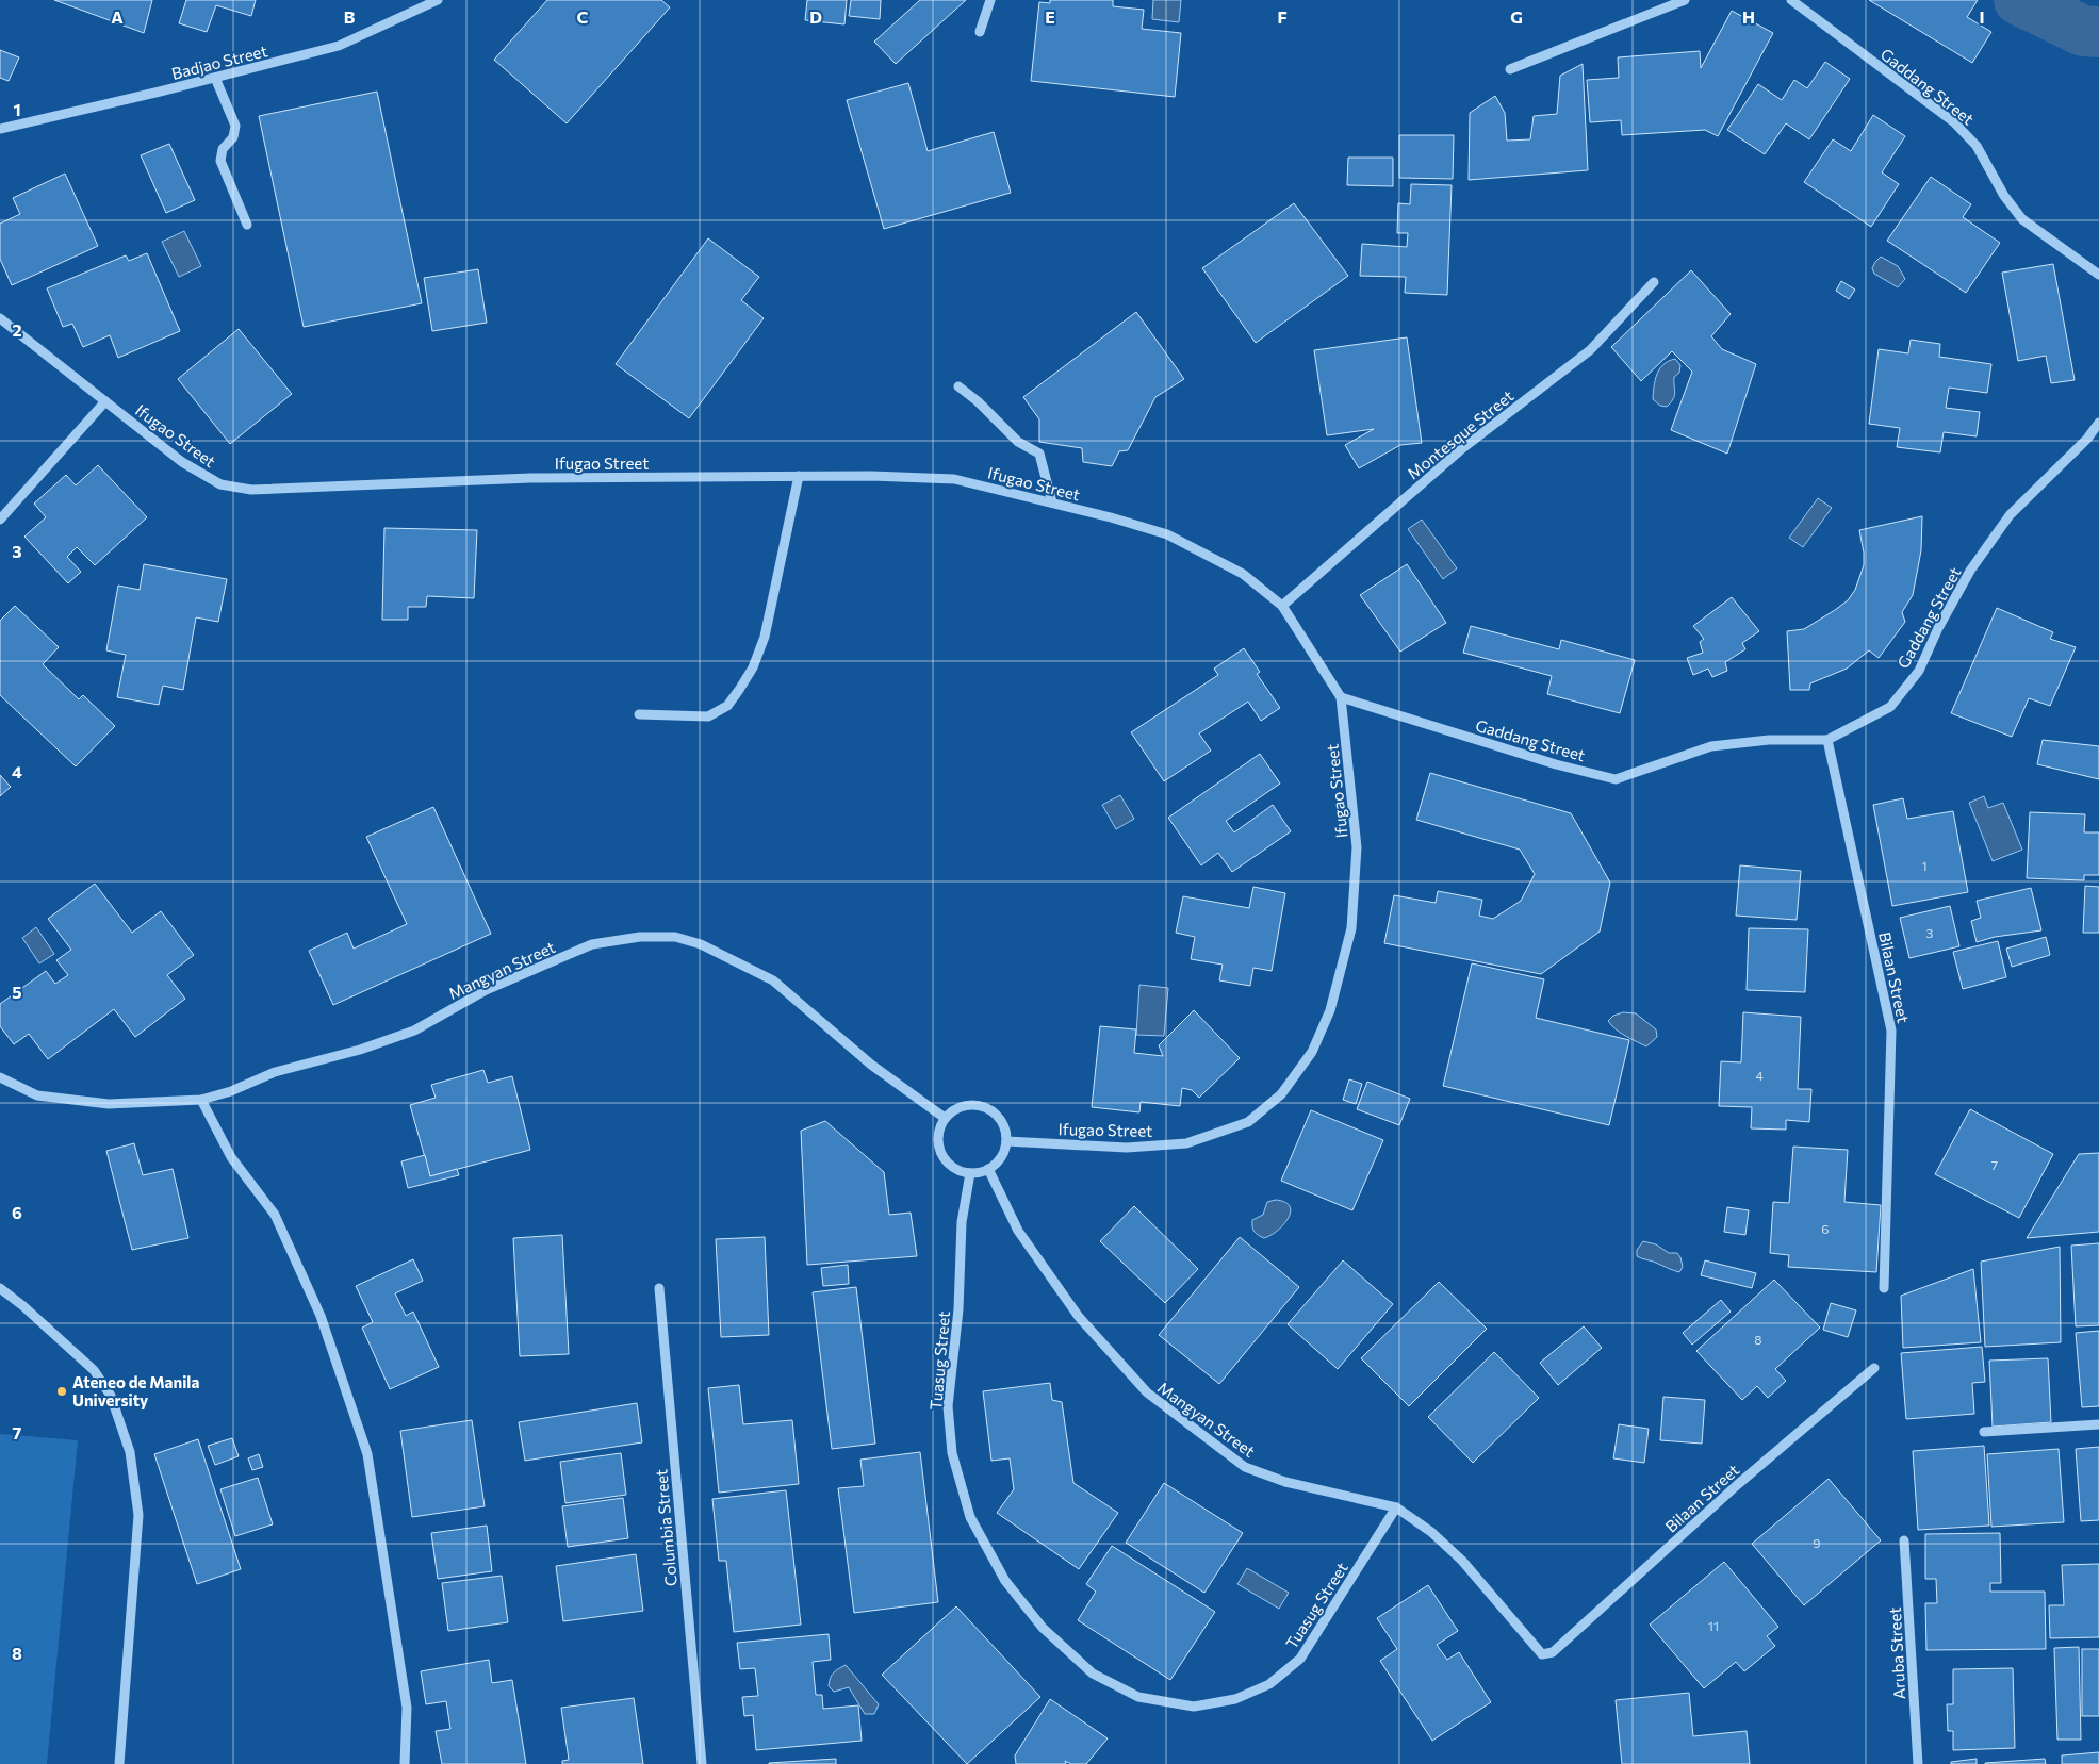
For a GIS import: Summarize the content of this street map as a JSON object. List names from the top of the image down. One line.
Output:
{"streets":{"street":["Badjao Street","Gaddang Street","Montesque Street","Ifugao Street","Mangyan Street","Bilaan Street","Tuasug Street","Columbia Street","Aruba Street"]},"crossings":[["Gaddang Street","Ifugao Street"],["Gaddang Street","Bilaan Street"],["Montesque Street","Ifugao Street"],["Ifugao Street","Mangyan Street"],["Ifugao Street","Tuasug Street"],["Mangyan Street","Bilaan Street"],["Mangyan Street","Tuasug Street"]],"places":["Ateneo de Manila University"],"house_numbers":["1","3","4","7","6","8","9","11"],"grid":{"columns":["A","B","C","D","E","F","G","H","I"],"rows":["1","2","3","4","5","6","7","8"]}}
